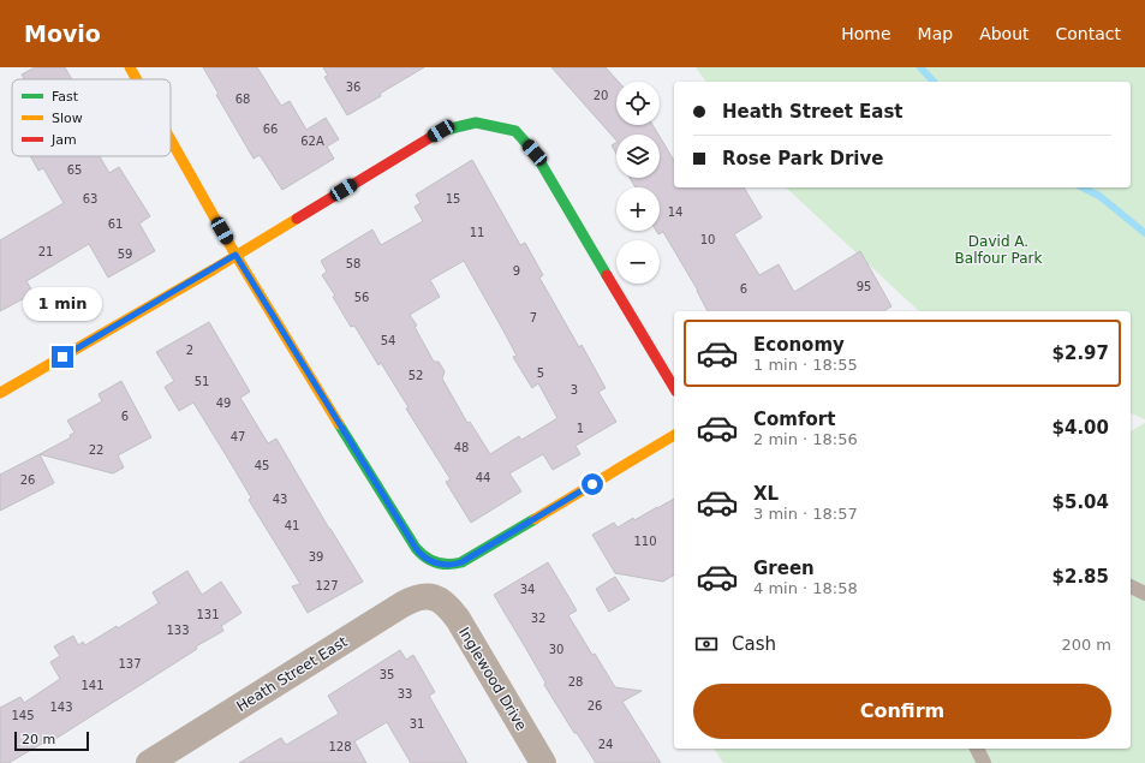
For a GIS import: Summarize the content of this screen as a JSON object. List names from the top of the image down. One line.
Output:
{"streets":{"street":["Heath Street East","Inglewood Drive"]},"crossings":[["Heath Street East","Inglewood Drive"]],"parks":["David A. Balfour Park"],"house_numbers":["36","20","68","66","62A","65","63","15","14","61","11","10","21","59","58","9","95","6","56","7","54","2","5","52","51","3","49","6","1","47","48","22","45","44","26","43","41","110","39","127","34","131","32","133","30","137","35","28","141","33","26","143","145","31","24","128"],"legend":["Fast","Slow","Jam"],"scale_bar":"20 m","page":{"header":"Movio","nav":["Home","Map","About","Contact"],"map_buttons":["+","−"],"banner":["Heath Street East","Rose Park Drive"],"bubble":"1 min","list":[{"name":"Economy","note":"1 min · 18:55","value":"$2.97"},{"name":"Comfort","note":"2 min · 18:56","value":"$4.00"},{"name":"XL","note":"3 min · 18:57","value":"$5.04"},{"name":"Green","note":"4 min · 18:58","value":"$2.85"}],"pay":["Cash","200 m"],"buttons":"Confirm","scale":"20 m"}}
